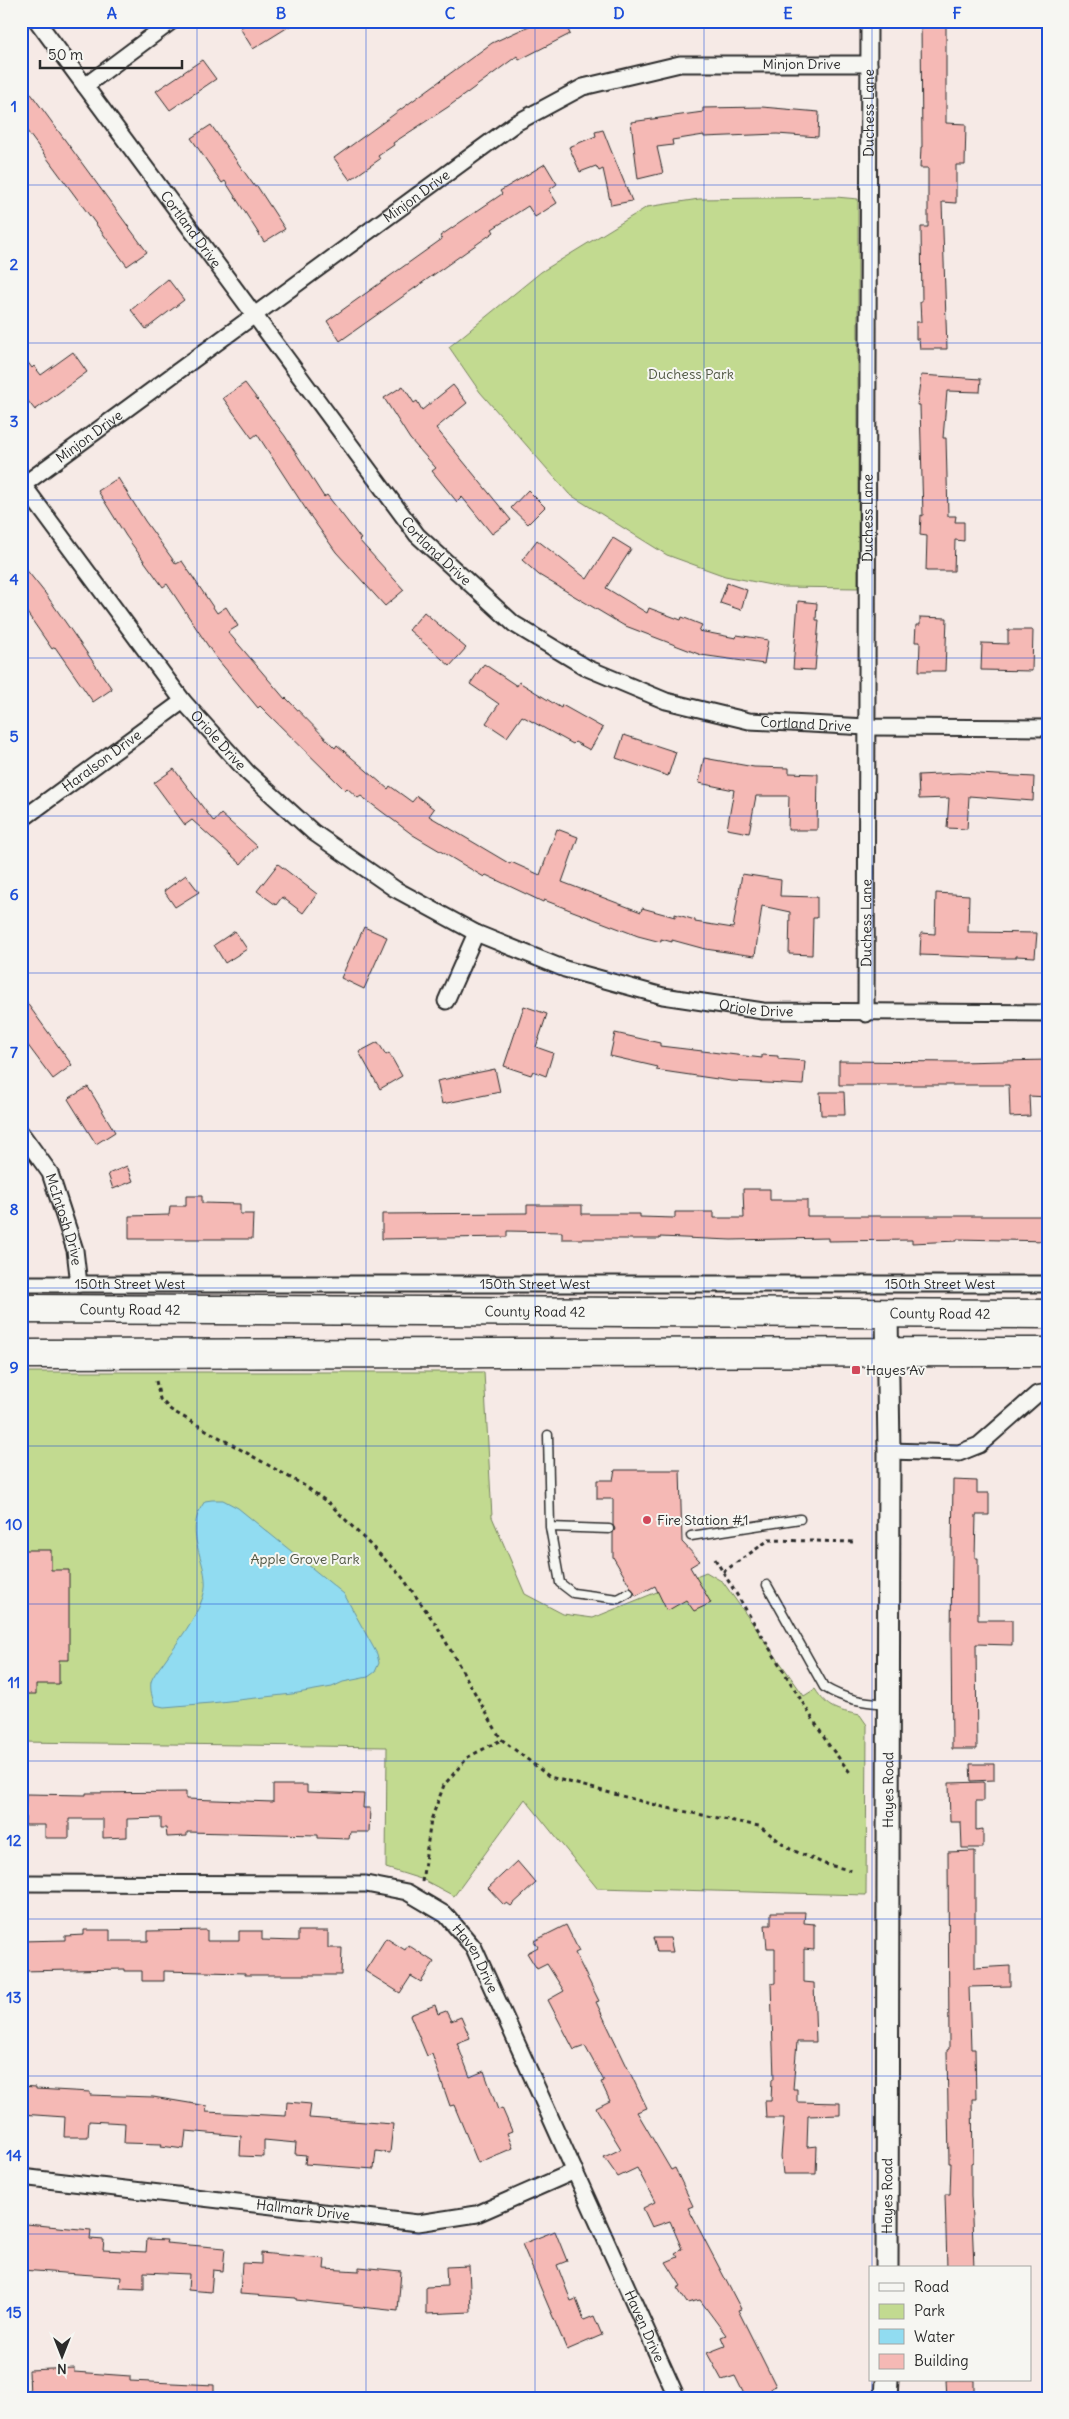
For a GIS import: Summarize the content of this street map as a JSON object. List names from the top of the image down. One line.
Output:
{"streets":{"highway":["County Road 42"],"street":["Minjon Drive","Duchess Lane","Cortland Drive","Oriole Drive","Haralson Drive","McIntosh Drive","150th Street West","Hayes Road","Haven Drive","Hallmark Drive"]},"crossings":[["Minjon Drive","Duchess Lane"],["Minjon Drive","Cortland Drive"],["Minjon Drive","Oriole Drive"],["Duchess Lane","Cortland Drive"],["Duchess Lane","Oriole Drive"],["Oriole Drive","Haralson Drive"],["McIntosh Drive","150th Street West"],["County Road 42","Hayes Road"],["Haven Drive","Hallmark Drive"]],"parks":["Duchess Park","Apple Grove Park"],"places":{"transit":["Hayes Av"],"other":["Fire Station #1"]},"legend":["Road","Park","Water","Building"],"scale_bar":"50 m","north":"bottom","grid":{"columns":["A","B","C","D","E","F"],"rows":["1","2","3","4","5","6","7","8","9","10","11","12","13","14","15"]}}
